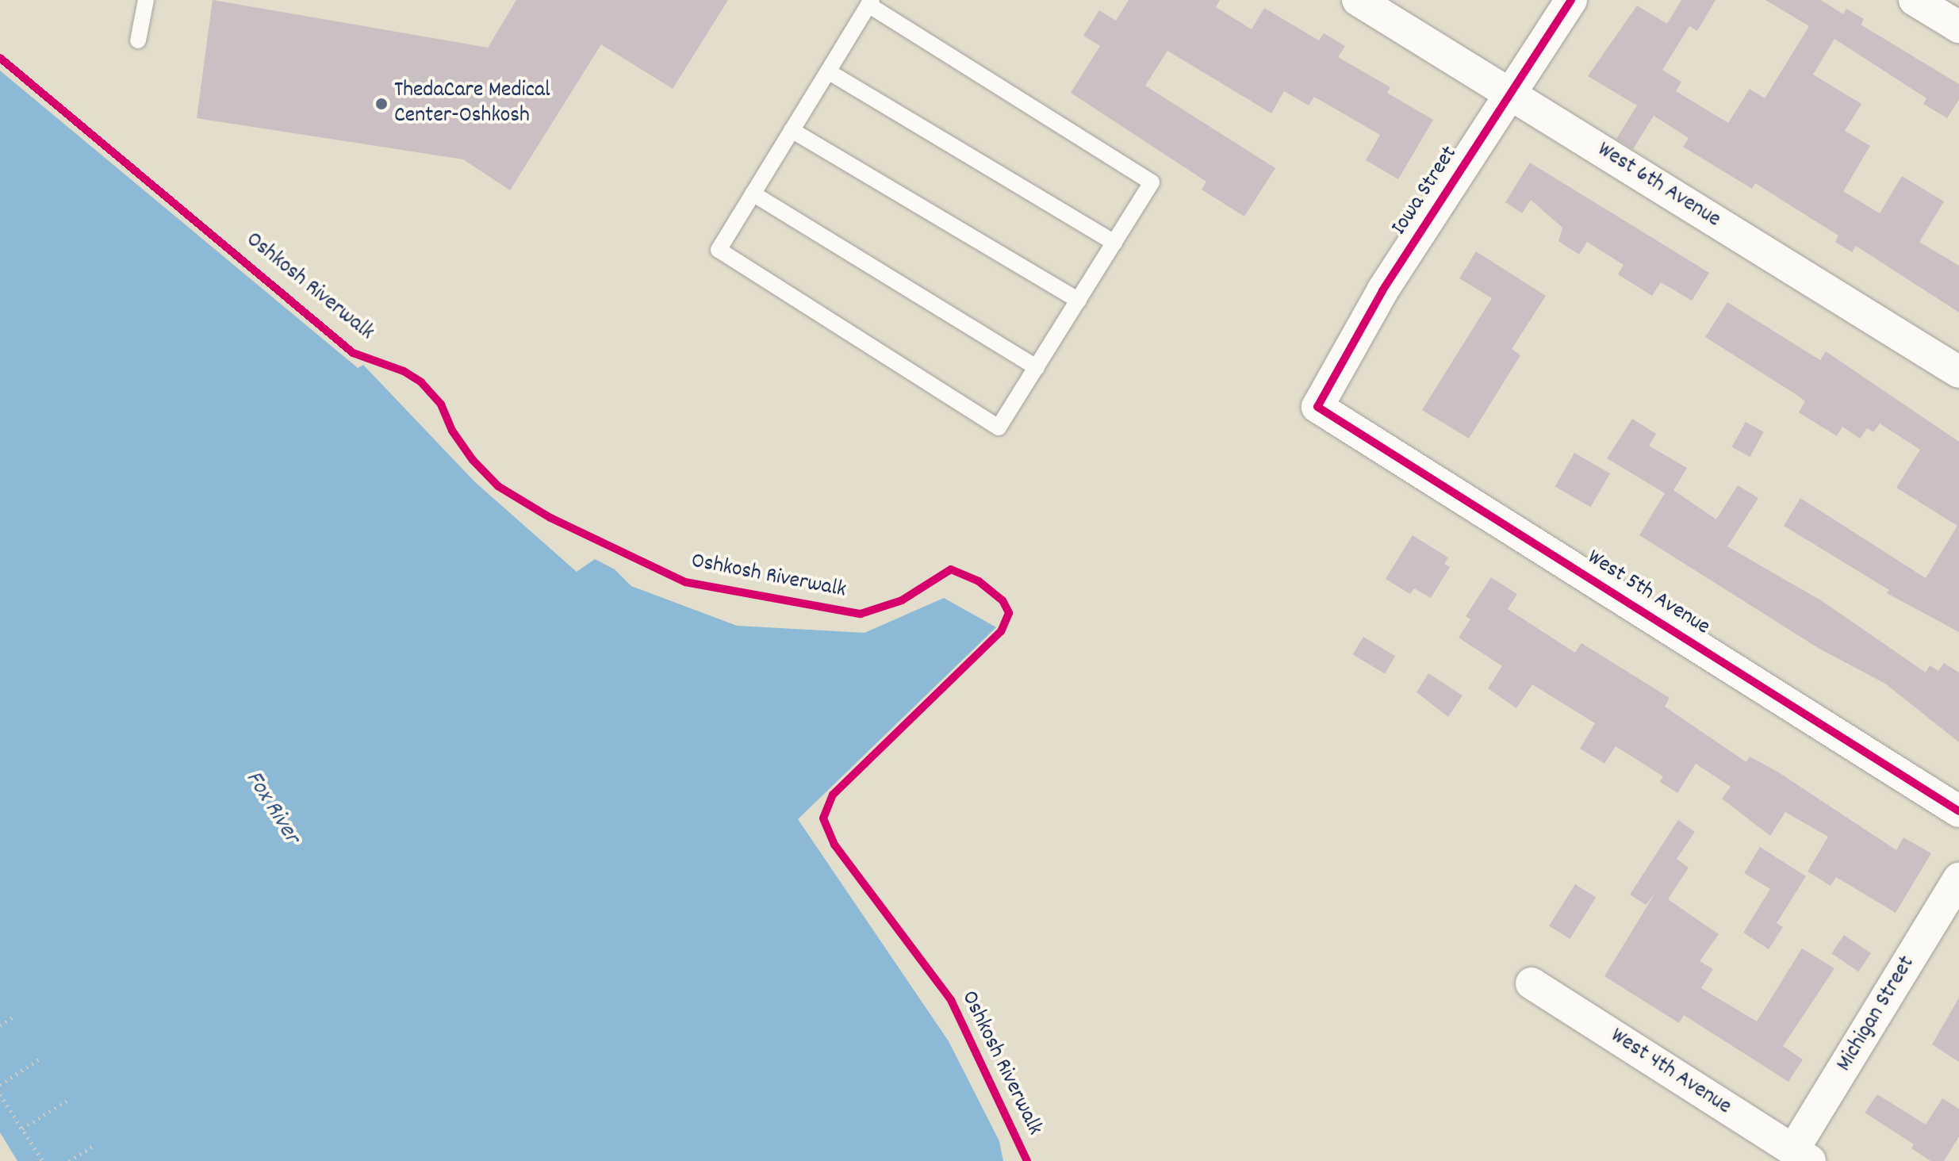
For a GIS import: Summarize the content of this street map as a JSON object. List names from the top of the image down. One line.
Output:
{"streets":{"street":["West 6th Avenue","Iowa Street","West 5th Avenue","Michigan Street","West 4th Avenue"],"cycle path":["Oshkosh Riverwalk"]},"crossings":[["West 6th Avenue","Iowa Street"],["Iowa Street","West 5th Avenue"],["Michigan Street","West 4th Avenue"]],"water":["Fox River"],"places":["ThedaCare Medical Center-Oshkosh"]}
